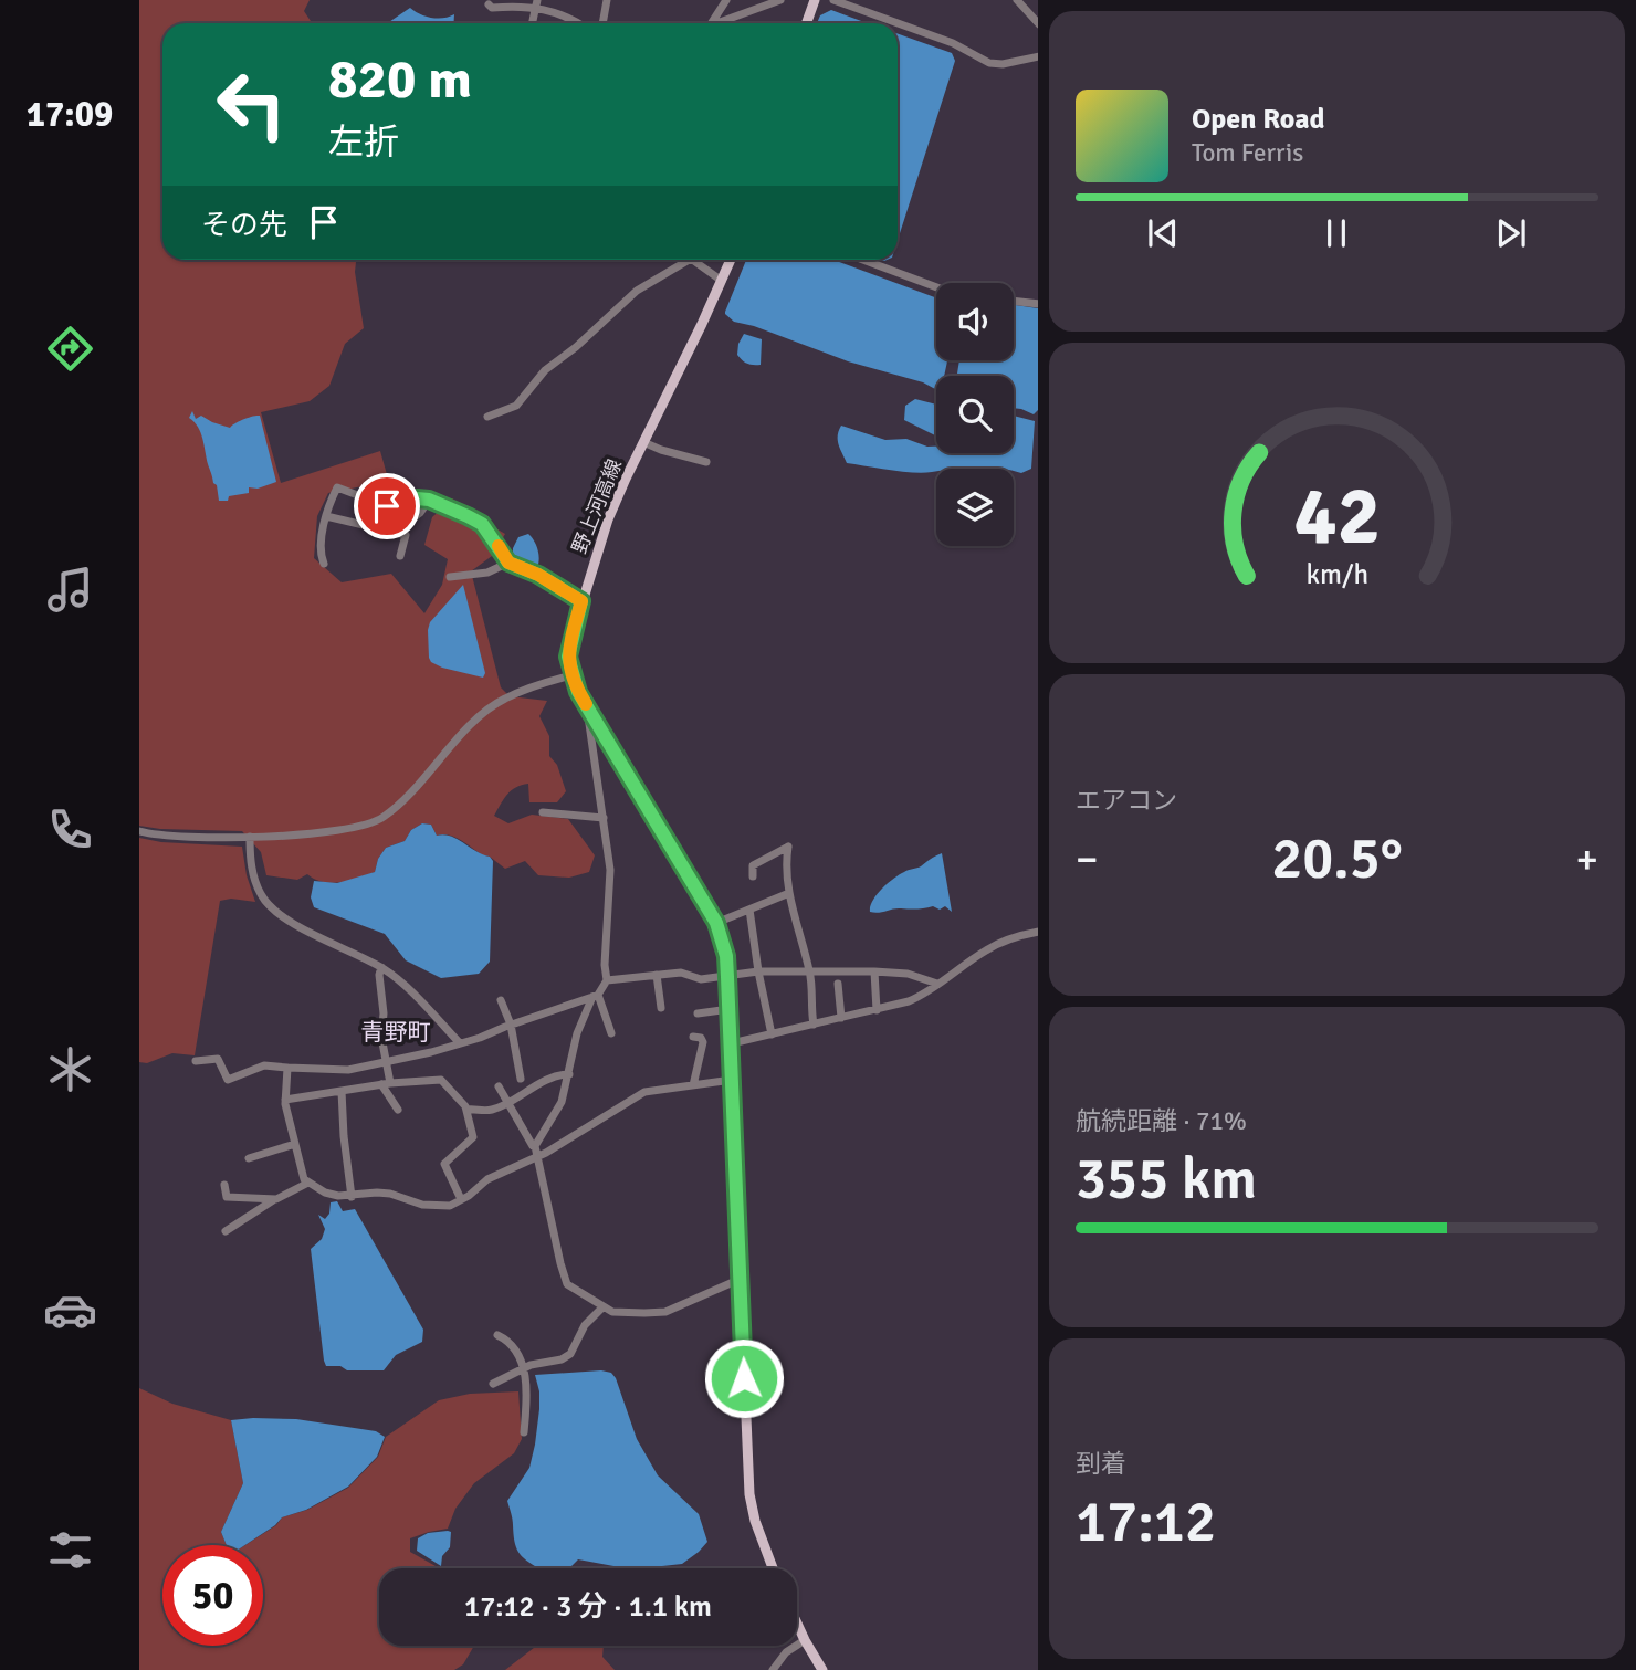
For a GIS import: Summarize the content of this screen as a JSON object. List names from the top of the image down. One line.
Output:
{"streets":{"main road":["野上河高線"]},"districts":["青野町"],"page":{"tabs":"17:09","turn":["820 m","左折"],"song":["Open Road","Tom Ferris"],"then":"その先","tile":["エアコン",["航続距離 · 71%","355 km"],["到着","17:12"]],"heat":["−","20.5°","+"],"limit":"50","trip":"17:12 · 3 分 · 1.1 km","gauge":["42","km/h"]}}
